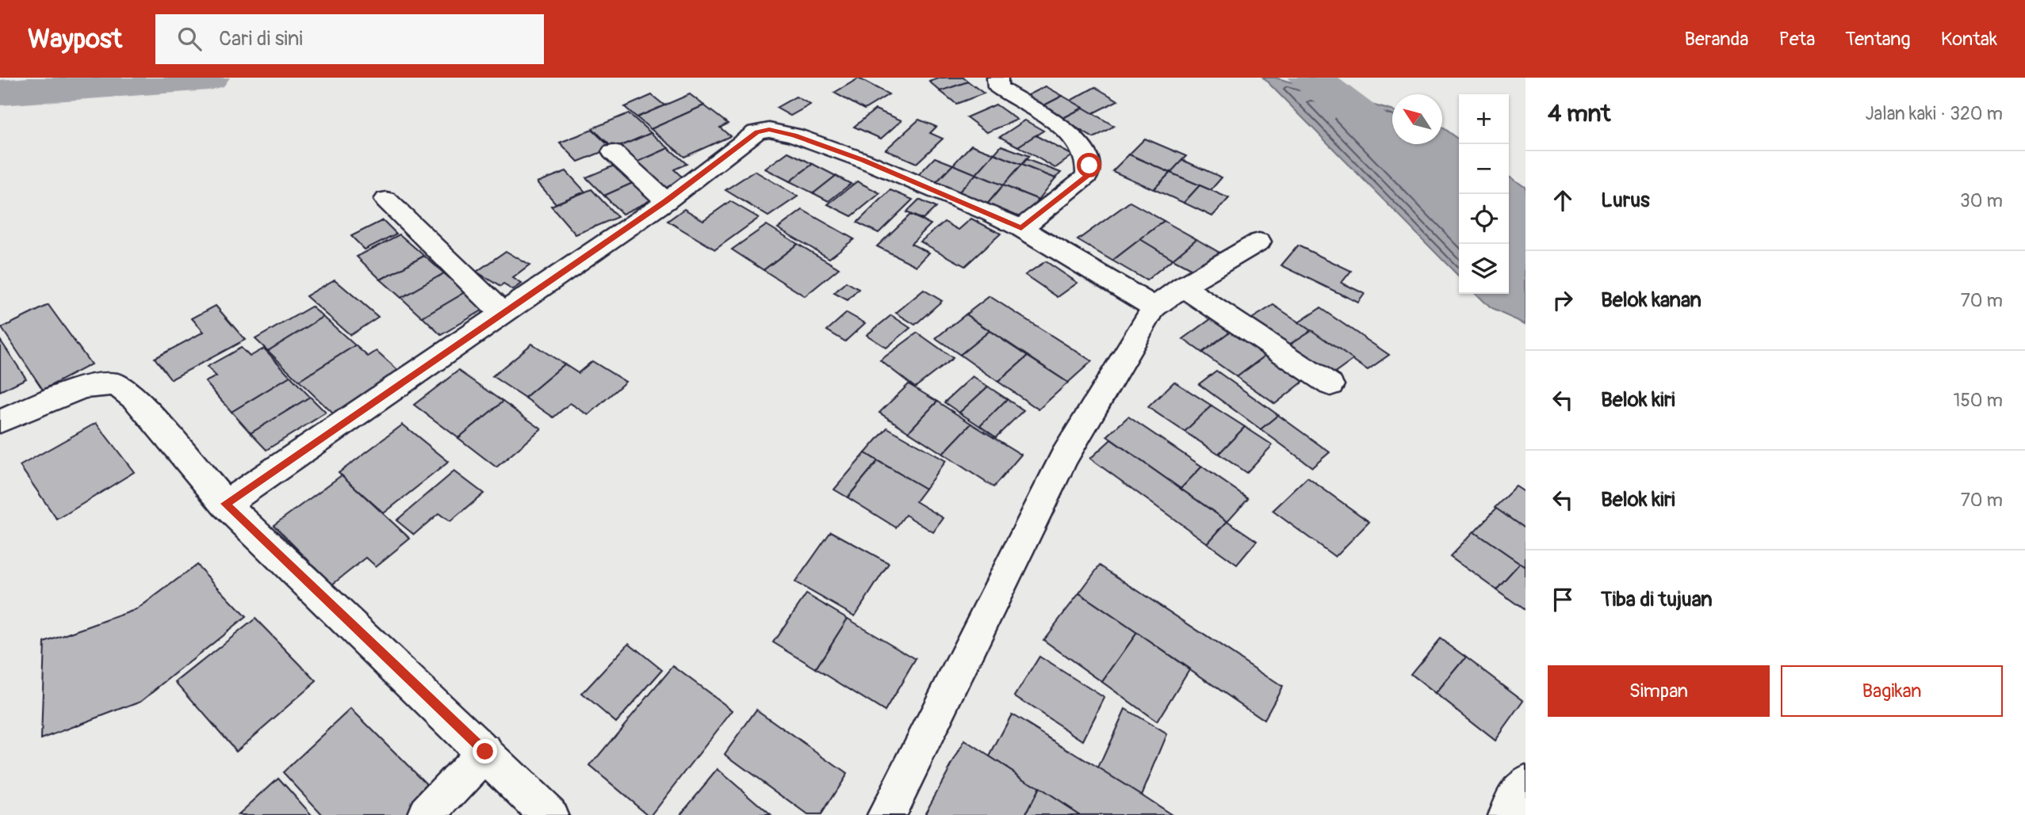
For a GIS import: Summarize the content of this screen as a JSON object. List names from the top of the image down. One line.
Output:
{"north":"top left","page":{"header":"Waypost","search":"Cari di sini","nav":["Beranda","Peta","Tentang","Kontak"],"heading":["4 mnt","Jalan kaki · 320 m"],"map_buttons":["+","−"],"list":[["Lurus","30 m"],["Belok kanan","70 m"],["Belok kiri","150 m"],["Belok kiri","70 m"],"Tiba di tujuan"],"buttons":["Simpan","Bagikan"]}}
